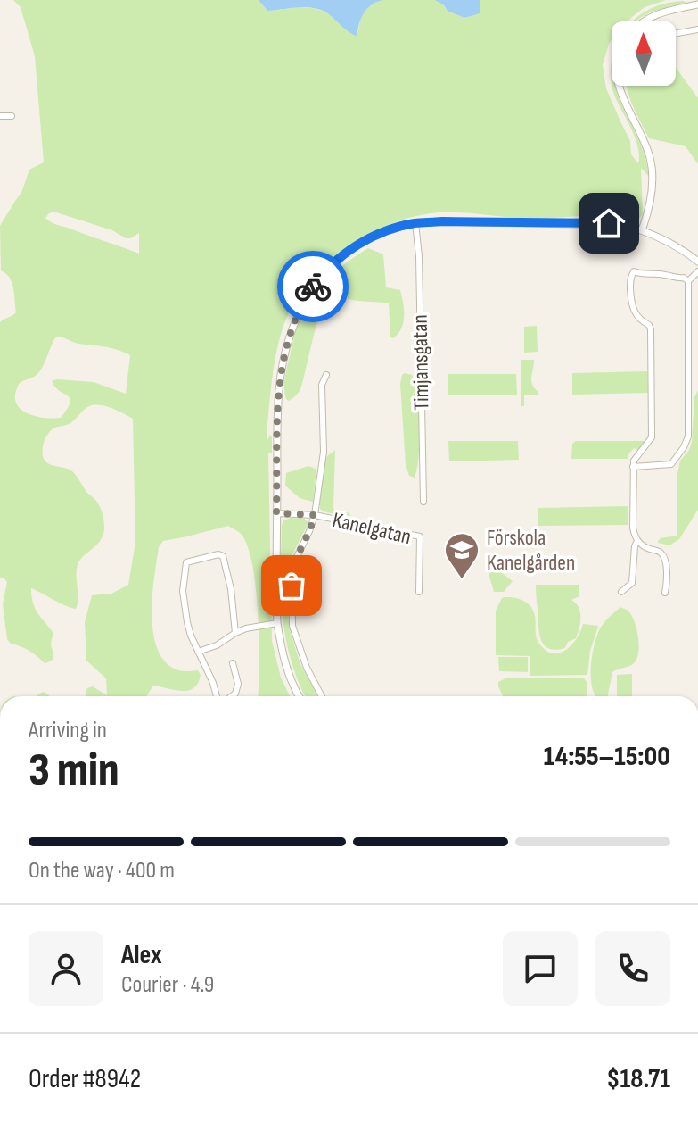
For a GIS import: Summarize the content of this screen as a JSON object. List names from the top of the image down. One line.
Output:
{"streets":{"street":["Timjansgatan","Kanelgatan"]},"places":{"school or university":["Förskola Kanelgården"]},"north":"top","page":{"heading":["3 min","Arriving in","14:55–15:00"],"panel":["Alex","Courier · 4.9","Order #8942","$18.71"],"bar":"On the way · 400 m"}}
